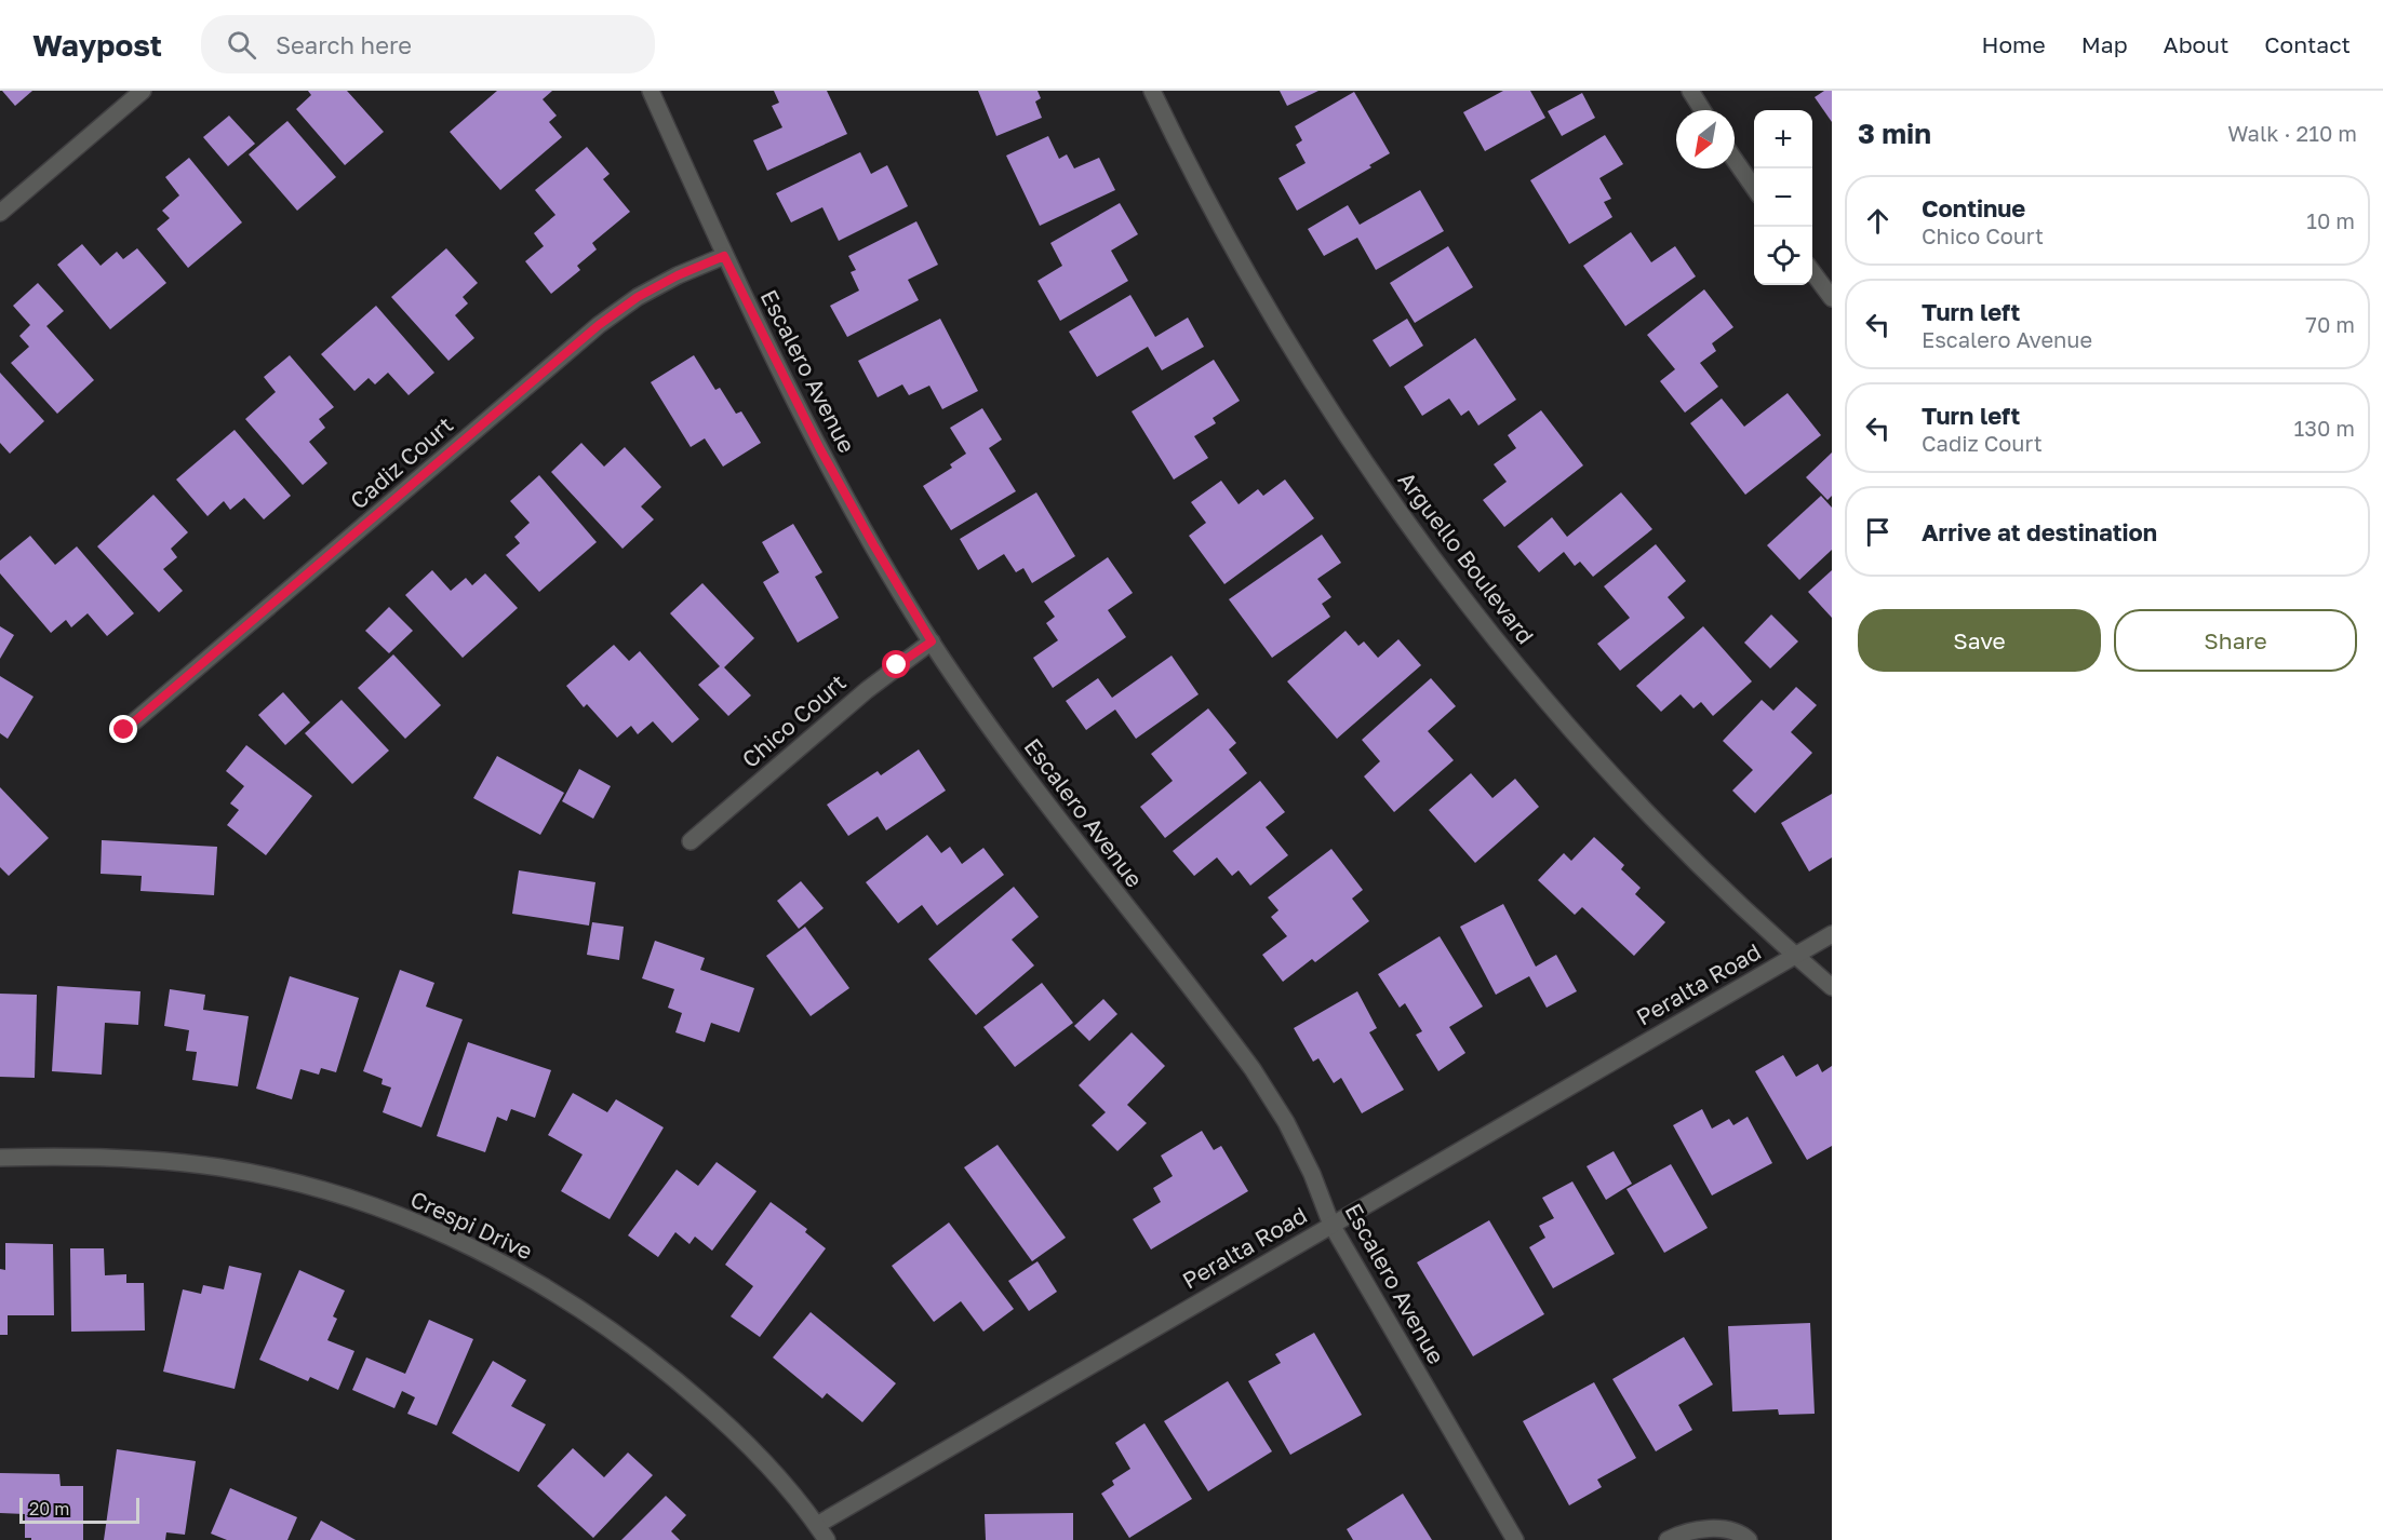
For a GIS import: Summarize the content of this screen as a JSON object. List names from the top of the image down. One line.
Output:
{"streets":{"street":["Escalero Avenue","Cadiz Court","Arguello Boulevard","Chico Court","Peralta Road","Crespi Drive"]},"crossings":[["Escalero Avenue","Cadiz Court"],["Escalero Avenue","Chico Court"],["Escalero Avenue","Peralta Road"],["Arguello Boulevard","Peralta Road"],["Peralta Road","Crespi Drive"]],"scale_bar":"20 m","north":"bottom left","page":{"header":"Waypost","search":"Search here","nav":["Home","Map","About","Contact"],"heading":["3 min","Walk · 210 m"],"map_buttons":["+","−"],"list":[["Continue","Chico Court","10 m"],["Turn left","Escalero Avenue","70 m"],["Turn left","Cadiz Court","130 m"],"Arrive at destination"],"buttons":["Save","Share"],"scale":"20 m"}}
